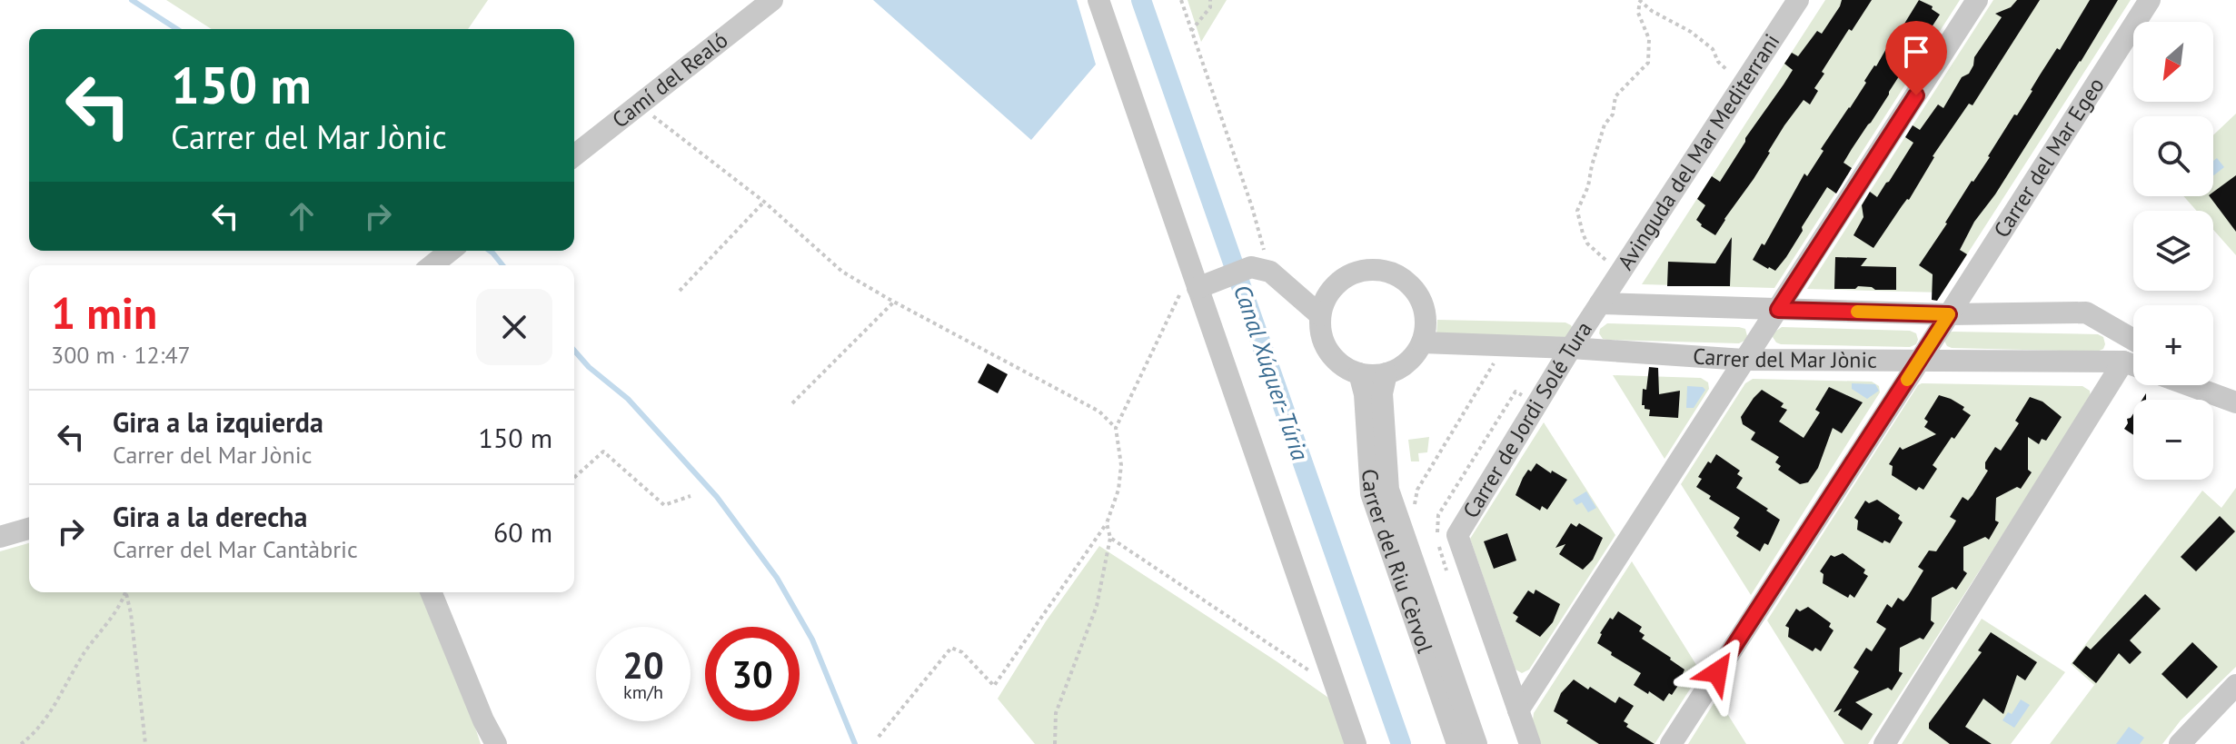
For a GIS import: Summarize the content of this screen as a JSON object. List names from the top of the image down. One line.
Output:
{"streets":{"street":["Camí del Realó","Avinguda del Mar Mediterrani","Carrer del Mar Egeo","Carrer del Mar Jònic","Carrer de Jordi Solé Tura","Carrer del Riu Cèrvol"]},"crossings":[["Avinguda del Mar Mediterrani","Carrer de Jordi Solé Tura"],["Carrer del Mar Egeo","Carrer del Mar Jònic"],["Carrer del Mar Jònic","Carrer de Jordi Solé Tura"],["Carrer del Mar Jònic","Carrer del Riu Cèrvol"]],"water":["Canal Xúquer-Túria"],"north":"bottom left","page":{"map_buttons":["+","−"],"turn":["150 m","Carrer del Mar Jònic"],"heading":["1 min","300 m · 12:47"],"list":[{"name":"Gira a la izquierda","note":"Carrer del Mar Jònic","value":"150 m"},{"name":"Gira a la derecha","note":"Carrer del Mar Cantàbric","value":"60 m"}],"speed":"20 km/h","limit":"30"}}
